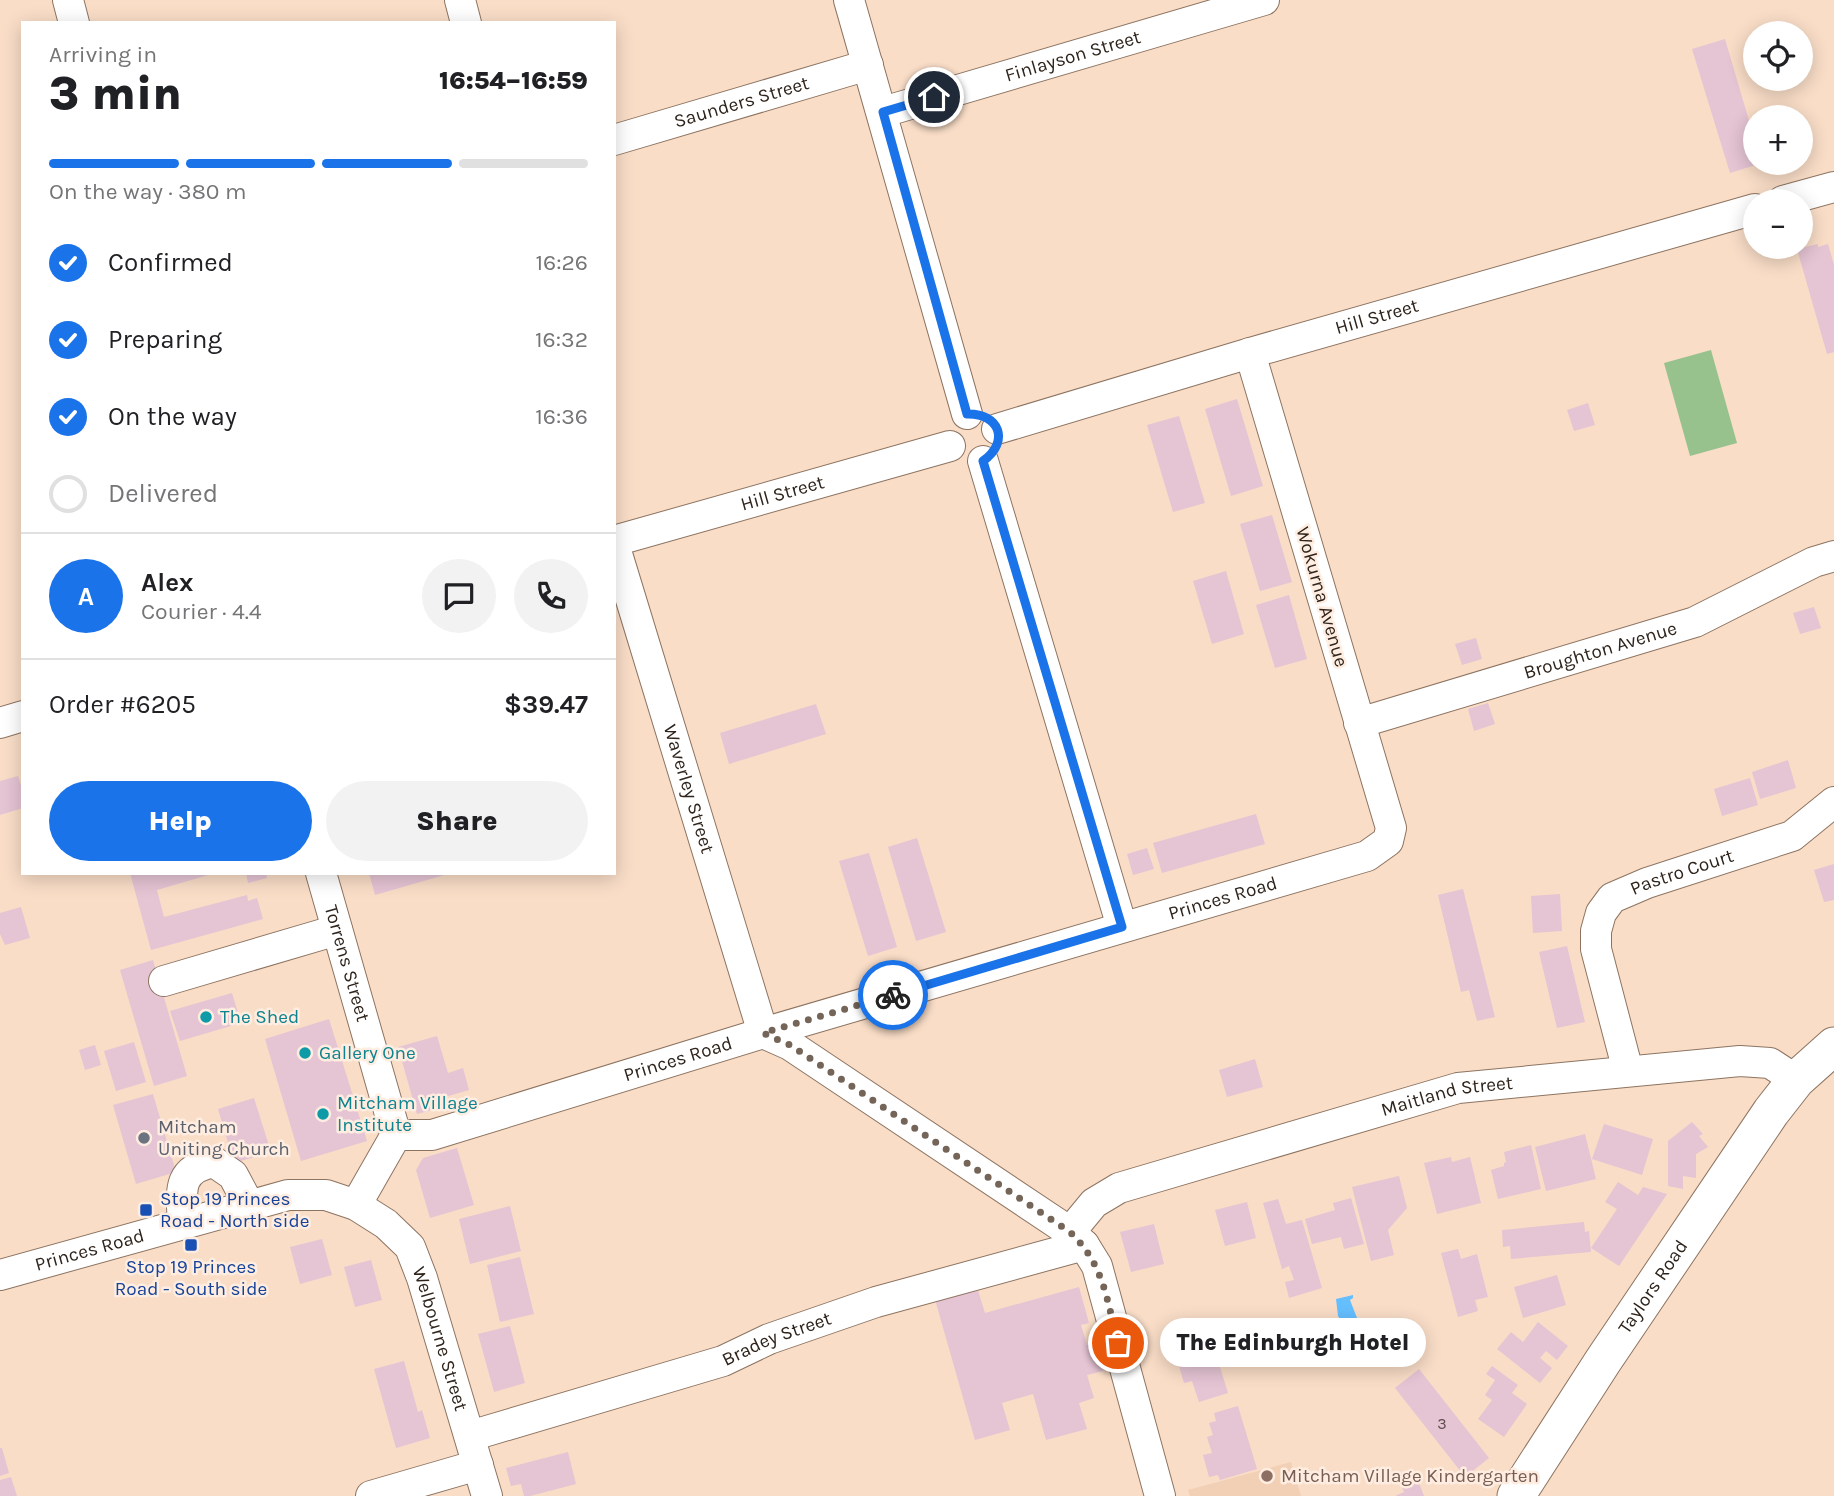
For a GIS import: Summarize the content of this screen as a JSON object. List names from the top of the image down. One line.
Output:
{"streets":{"main road":["Taylors Road"],"street":["Finlayson Street","Saunders Street","Hill Street","Wokurna Avenue","Broughton Avenue","Waverley Street","Pastro Court","Princes Road","Torrens Street","Maitland Street","Welbourne Street","Bradey Street"]},"crossings":[["Hill Street","Wokurna Avenue"],["Wokurna Avenue","Broughton Avenue"],["Wokurna Avenue","Princes Road"],["Waverley Street","Princes Road"],["Pastro Court","Maitland Street"],["Princes Road","Torrens Street"],["Princes Road","Welbourne Street"],["Maitland Street","Taylors Road"],["Maitland Street","Bradey Street"],["Welbourne Street","Bradey Street"]],"places":{"other":["The Shed","Gallery One","Mitcham Village Institute","Mitcham Uniting Church","The Edinburgh Hotel","Mitcham Village Kindergarten"],"transit":["Stop 19 Princes Road - North side","Stop 19 Princes Road - South side"]},"house_numbers":["3"],"page":{"map_buttons":["+","−"],"heading":["3 min","Arriving in","16:54–16:59"],"panel":["Alex","Courier · 4.4","Order #6205","$39.47"],"bar":"On the way · 380 m","list":[["Confirmed","16:26"],["Preparing","16:32"],["On the way","16:36"],"Delivered"],"round":"A","buttons":["Help","Share"],"bubble":"The Edinburgh Hotel"}}
